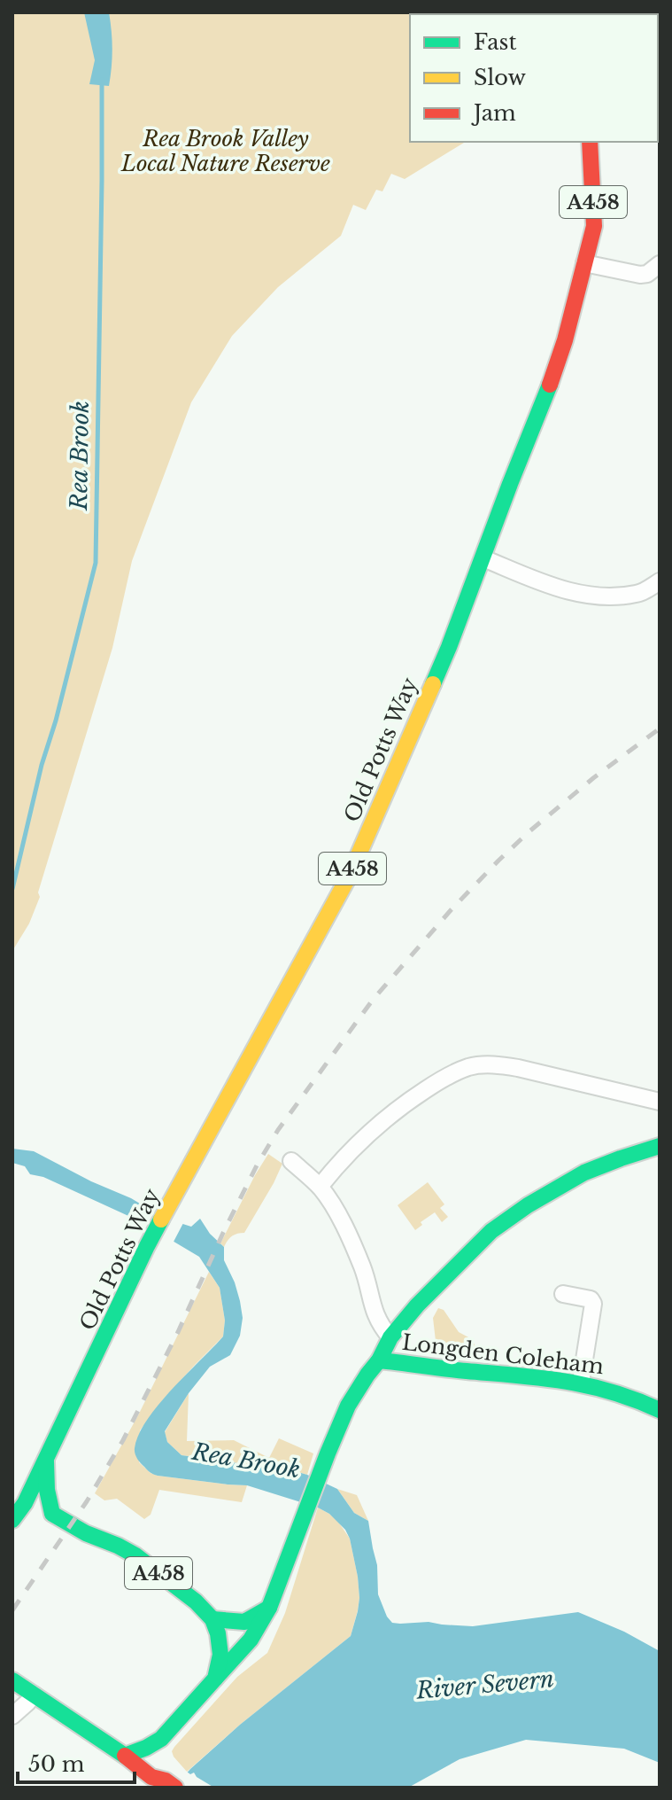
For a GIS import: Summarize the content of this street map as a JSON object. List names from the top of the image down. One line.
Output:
{"streets":{"main road":["A458","Old Potts Way","Longden Coleham"]},"crossings":[["A458","Old Potts Way"]],"water":["Rea Brook","River Severn"],"parks":["Rea Brook Valley Local Nature Reserve"],"legend":["Fast","Slow","Jam"],"scale_bar":"50 m"}
